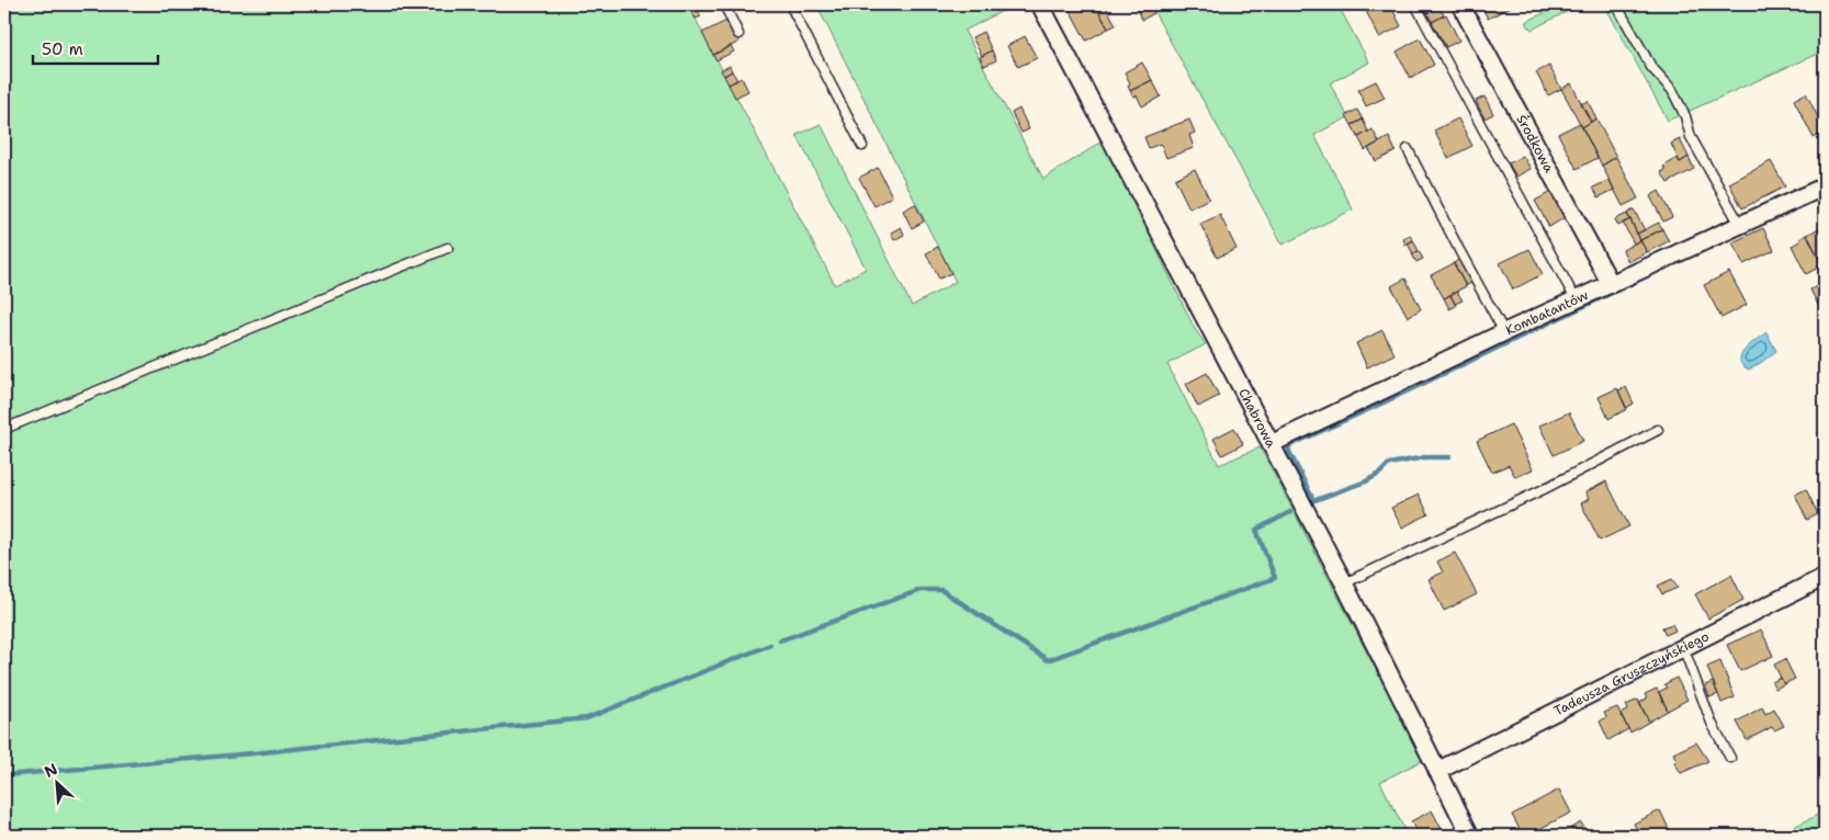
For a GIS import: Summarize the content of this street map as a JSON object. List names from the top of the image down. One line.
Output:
{"streets":{"street":["Środkowa","Kombatantów","Chabrowa","Tadeusza Gruszczyńskiego"]},"crossings":[["Środkowa","Kombatantów"],["Kombatantów","Chabrowa"],["Chabrowa","Tadeusza Gruszczyńskiego"]],"scale_bar":"50 m","north":"top left"}
